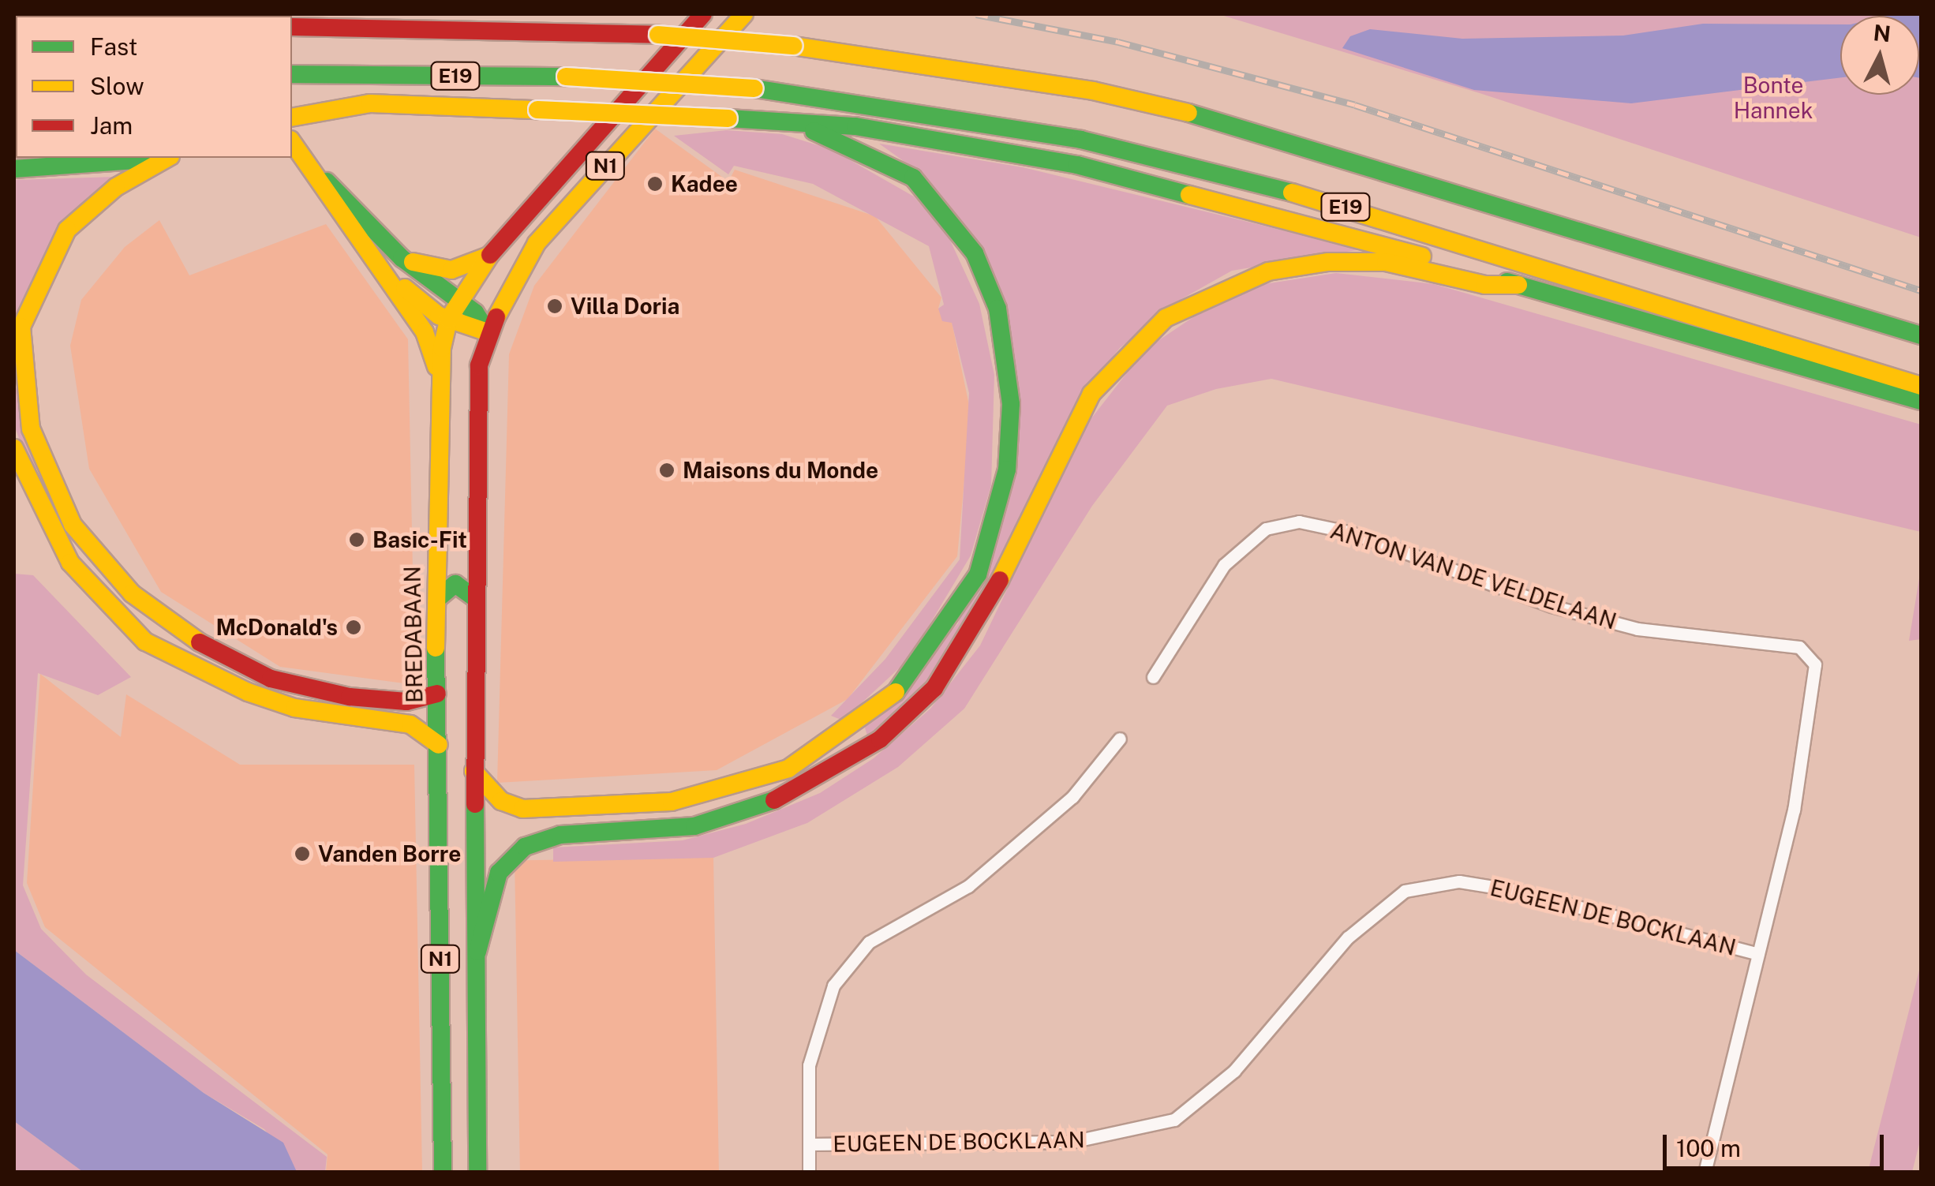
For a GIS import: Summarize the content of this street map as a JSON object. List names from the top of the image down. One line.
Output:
{"streets":{"main road":["E19","N1","BREDABAAN"],"street":["ANTON VAN DE VELDELAAN","EUGEEN DE BOCKLAAN"]},"crossings":[["ANTON VAN DE VELDELAAN","EUGEEN DE BOCKLAAN"]],"parks":["Bonte Hannek"],"places":["Kadee","Villa Doria","Maisons du Monde","Basic-Fit","McDonald's","Vanden Borre"],"legend":["Fast","Slow","Jam"],"scale_bar":"100 m","north":"top"}
